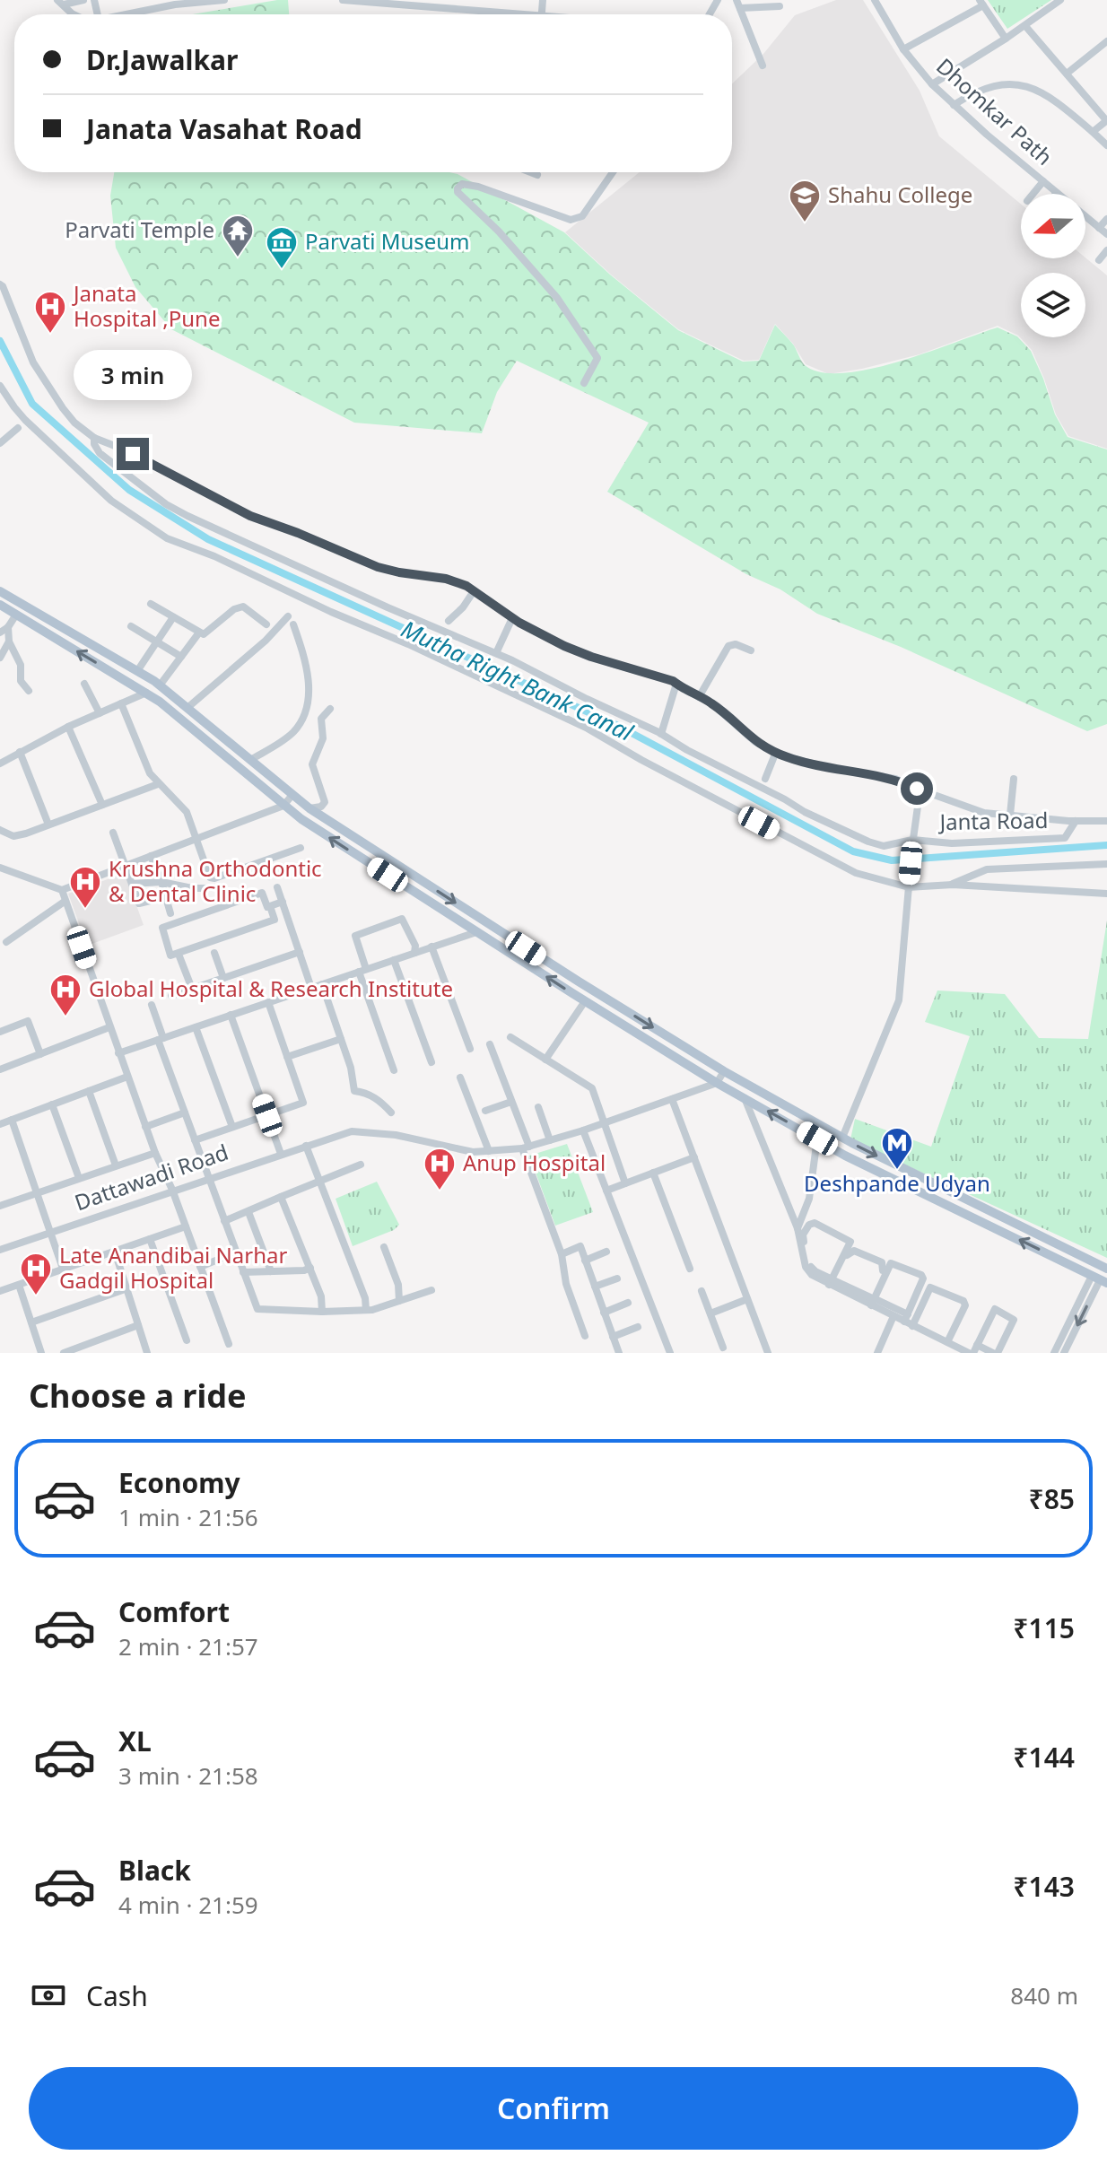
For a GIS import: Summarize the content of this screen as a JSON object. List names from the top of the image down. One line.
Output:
{"streets":{"street":["Dhomkar Path","Janta Road","Dattawadi Road"]},"water":["Mutha Right Bank Canal"],"places":{"school or university":["Shahu College"],"temple":["Parvati Temple"],"museum":["Parvati Museum"],"hospital":["Janata Hospital ,Pune","Krushna Orthodontic & Dental Clinic","Global Hospital & Research Institute","Anup Hospital","Late Anandibai Narhar Gadgil Hospital"],"metro station":["Deshpande Udyan"]},"north":"left","page":{"banner":["Dr.Jawalkar","Janata Vasahat Road"],"bubble":"3 min","heading":"Choose a ride","list":[{"name":"Economy","note":"1 min · 21:56","value":"₹85"},{"name":"Comfort","note":"2 min · 21:57","value":"₹115"},{"name":"XL","note":"3 min · 21:58","value":"₹144"},{"name":"Black","note":"4 min · 21:59","value":"₹143"}],"pay":["Cash","840 m"],"buttons":"Confirm"}}
